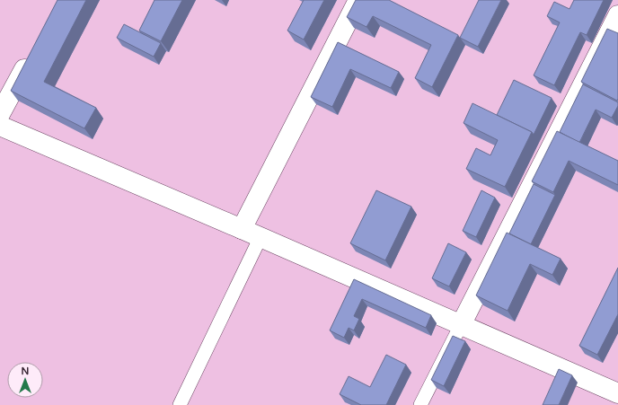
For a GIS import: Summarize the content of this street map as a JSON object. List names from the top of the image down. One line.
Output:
{"north":"top"}
